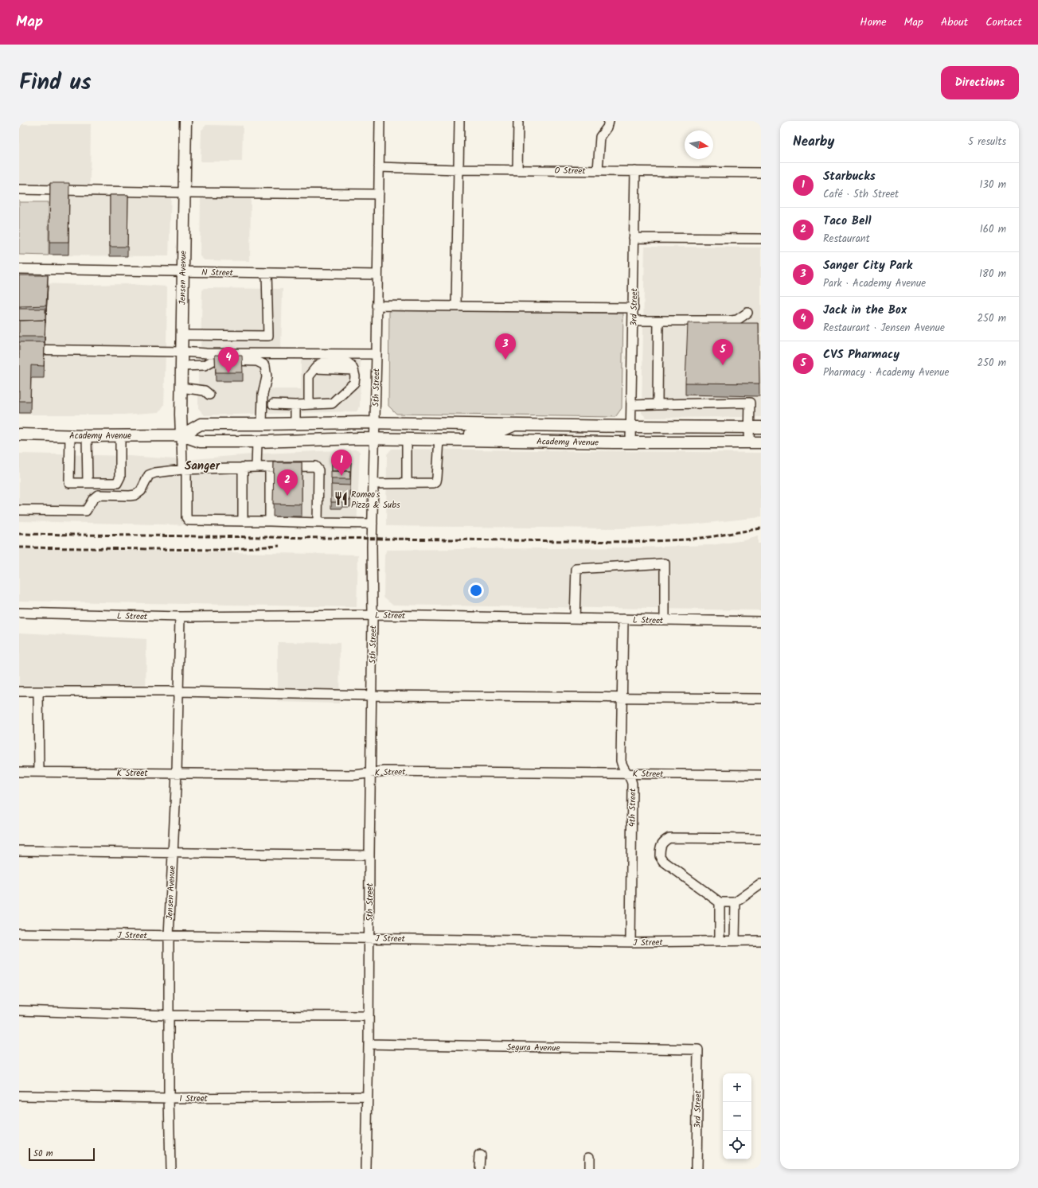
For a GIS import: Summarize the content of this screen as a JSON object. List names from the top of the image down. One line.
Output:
{"streets":{"main road":["Jensen Avenue","Academy Avenue"],"street":["O Street","N Street","3rd Street","5th Street","L Street","K Street","4th Street","J Street","Segura Avenue","I Street"]},"crossings":[["O Street","3rd Street"],["O Street","5th Street"],["N Street","Jensen Avenue"],["N Street","5th Street"],["Jensen Avenue","Academy Avenue"],["Jensen Avenue","L Street"],["Jensen Avenue","K Street"],["Jensen Avenue","J Street"],["Jensen Avenue","I Street"],["3rd Street","Academy Avenue"],["3rd Street","Segura Avenue"],["5th Street","Academy Avenue"],["5th Street","L Street"],["5th Street","K Street"],["5th Street","J Street"],["5th Street","Segura Avenue"],["5th Street","I Street"],["L Street","4th Street"],["K Street","4th Street"],["4th Street","J Street"]],"districts":["Sanger"],"places":{"restaurant":["Romeo's Pizza & Subs"]},"scale_bar":"50 m","north":"right","page":{"header":"Map","nav":["Home","Map","About","Contact"],"title":"Find us","buttons":"Directions","heading":["Nearby","5 results"],"list":[{"mark":"1","name":"Starbucks","note":"Café · 5th Street","value":"130 m"},{"mark":"2","name":"Taco Bell","note":"Restaurant","value":"160 m"},{"mark":"3","name":"Sanger City Park","note":"Park · Academy Avenue","value":"180 m"},{"mark":"4","name":"Jack in the Box","note":"Restaurant · Jensen Avenue","value":"250 m"},{"mark":"5","name":"CVS Pharmacy","note":"Pharmacy · Academy Avenue","value":"250 m"}],"pins":["3","5","4","1","2"],"map_buttons":["+","−"],"scale":"50 m"}}
